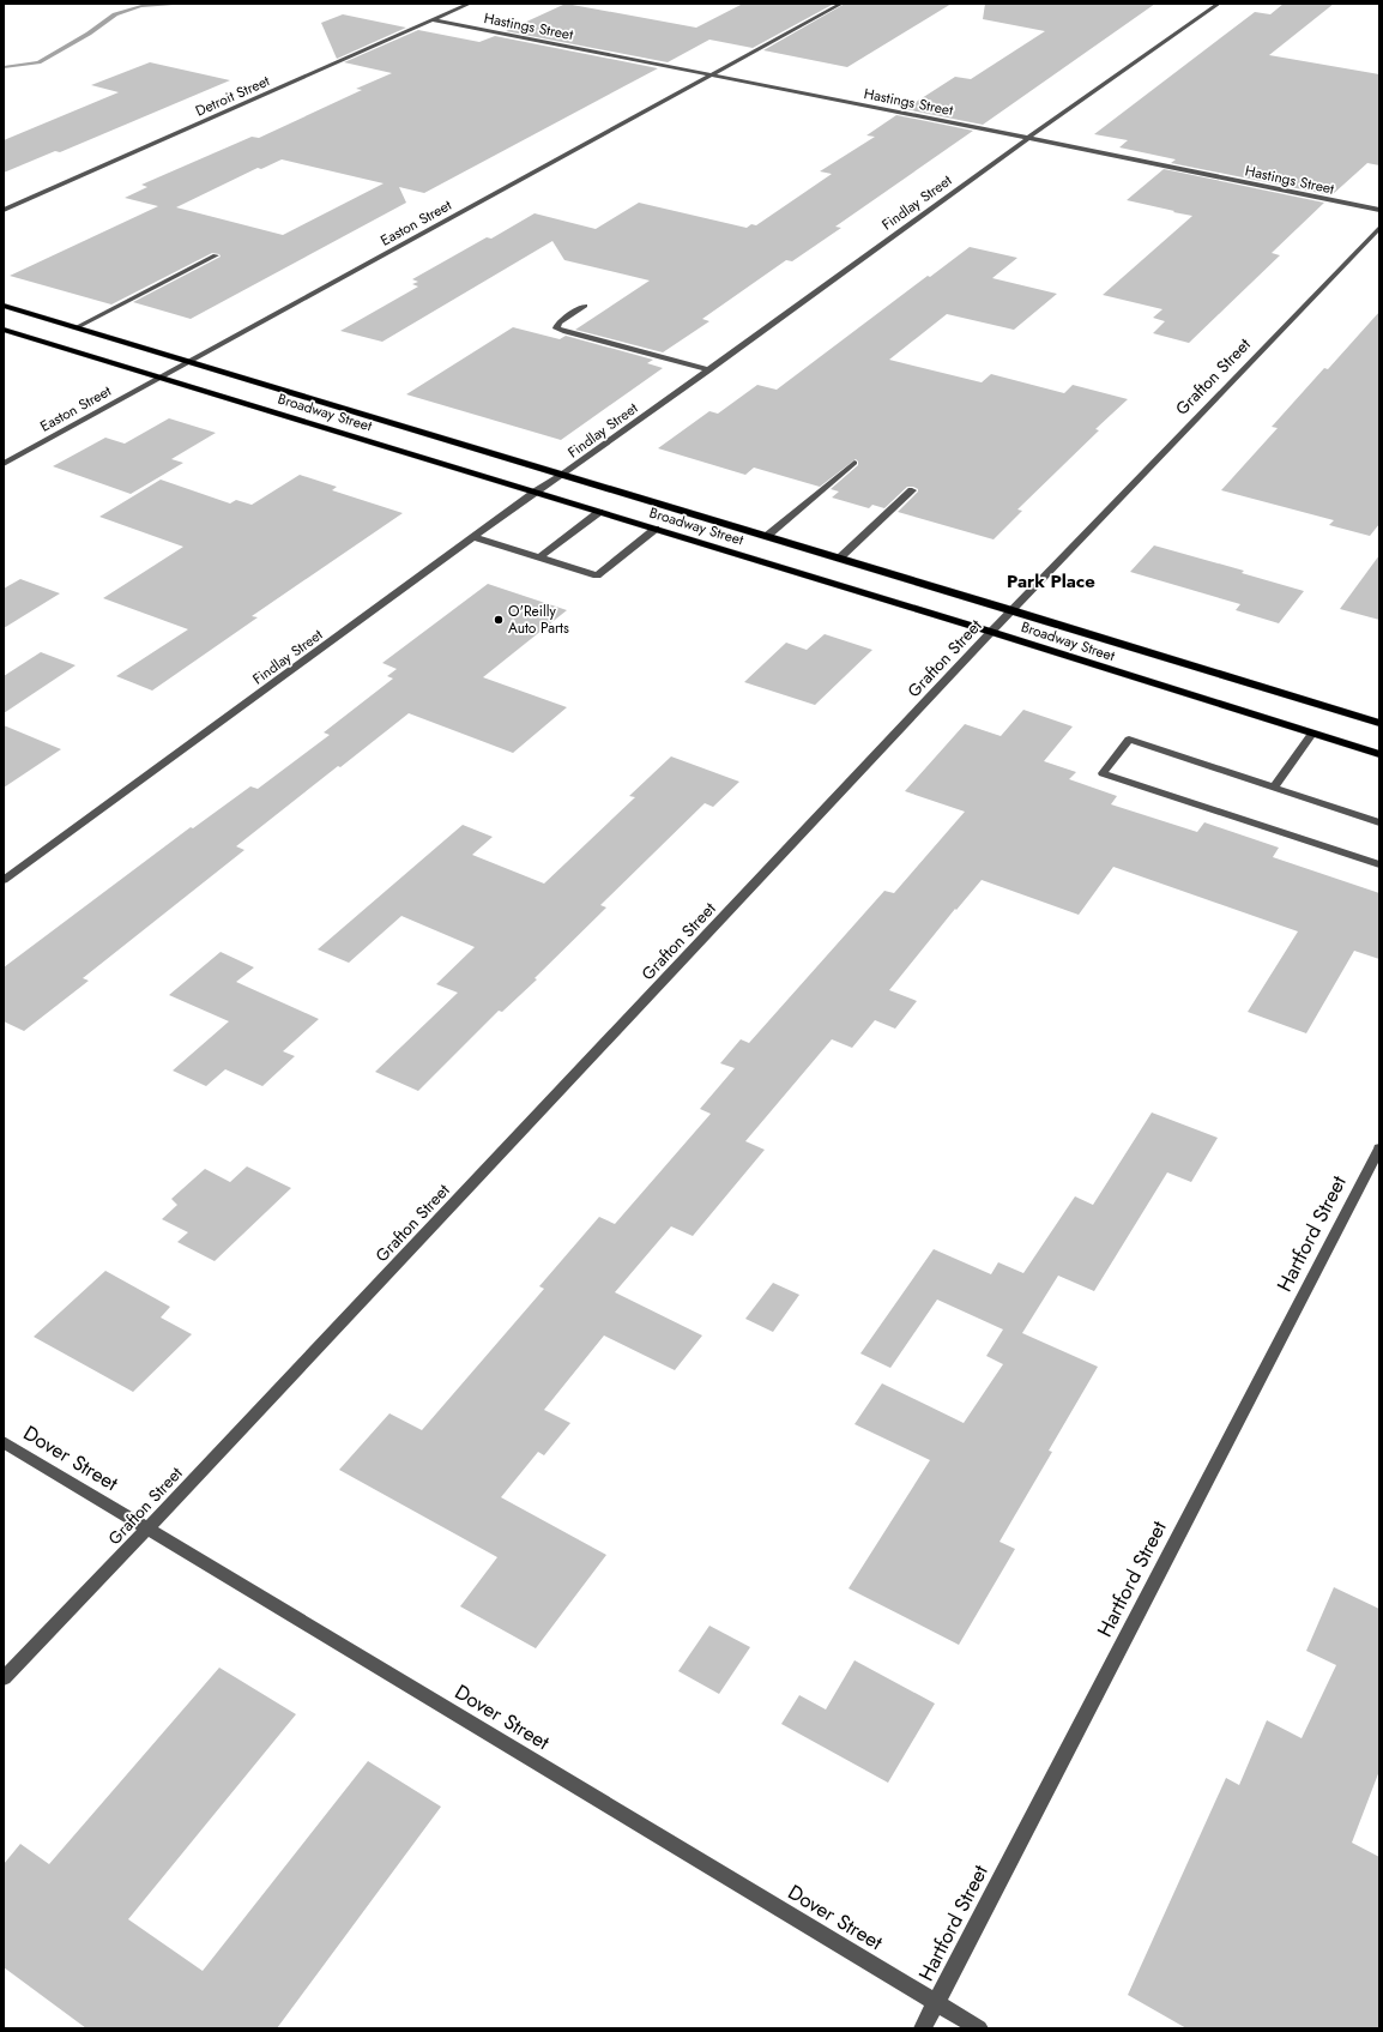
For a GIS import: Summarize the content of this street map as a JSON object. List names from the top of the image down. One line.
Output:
{"streets":{"main road":["Broadway Street"],"street":["Hastings Street","Detroit Street","Findlay Street","Easton Street","Grafton Street","Hartford Street","Dover Street"]},"crossings":[["Hastings Street","Detroit Street"],["Hastings Street","Findlay Street"],["Hastings Street","Easton Street"],["Findlay Street","Broadway Street"],["Easton Street","Broadway Street"],["Grafton Street","Broadway Street"],["Grafton Street","Dover Street"],["Hartford Street","Dover Street"]],"districts":["Park Place"],"places":["O'Reilly Auto Parts"]}
